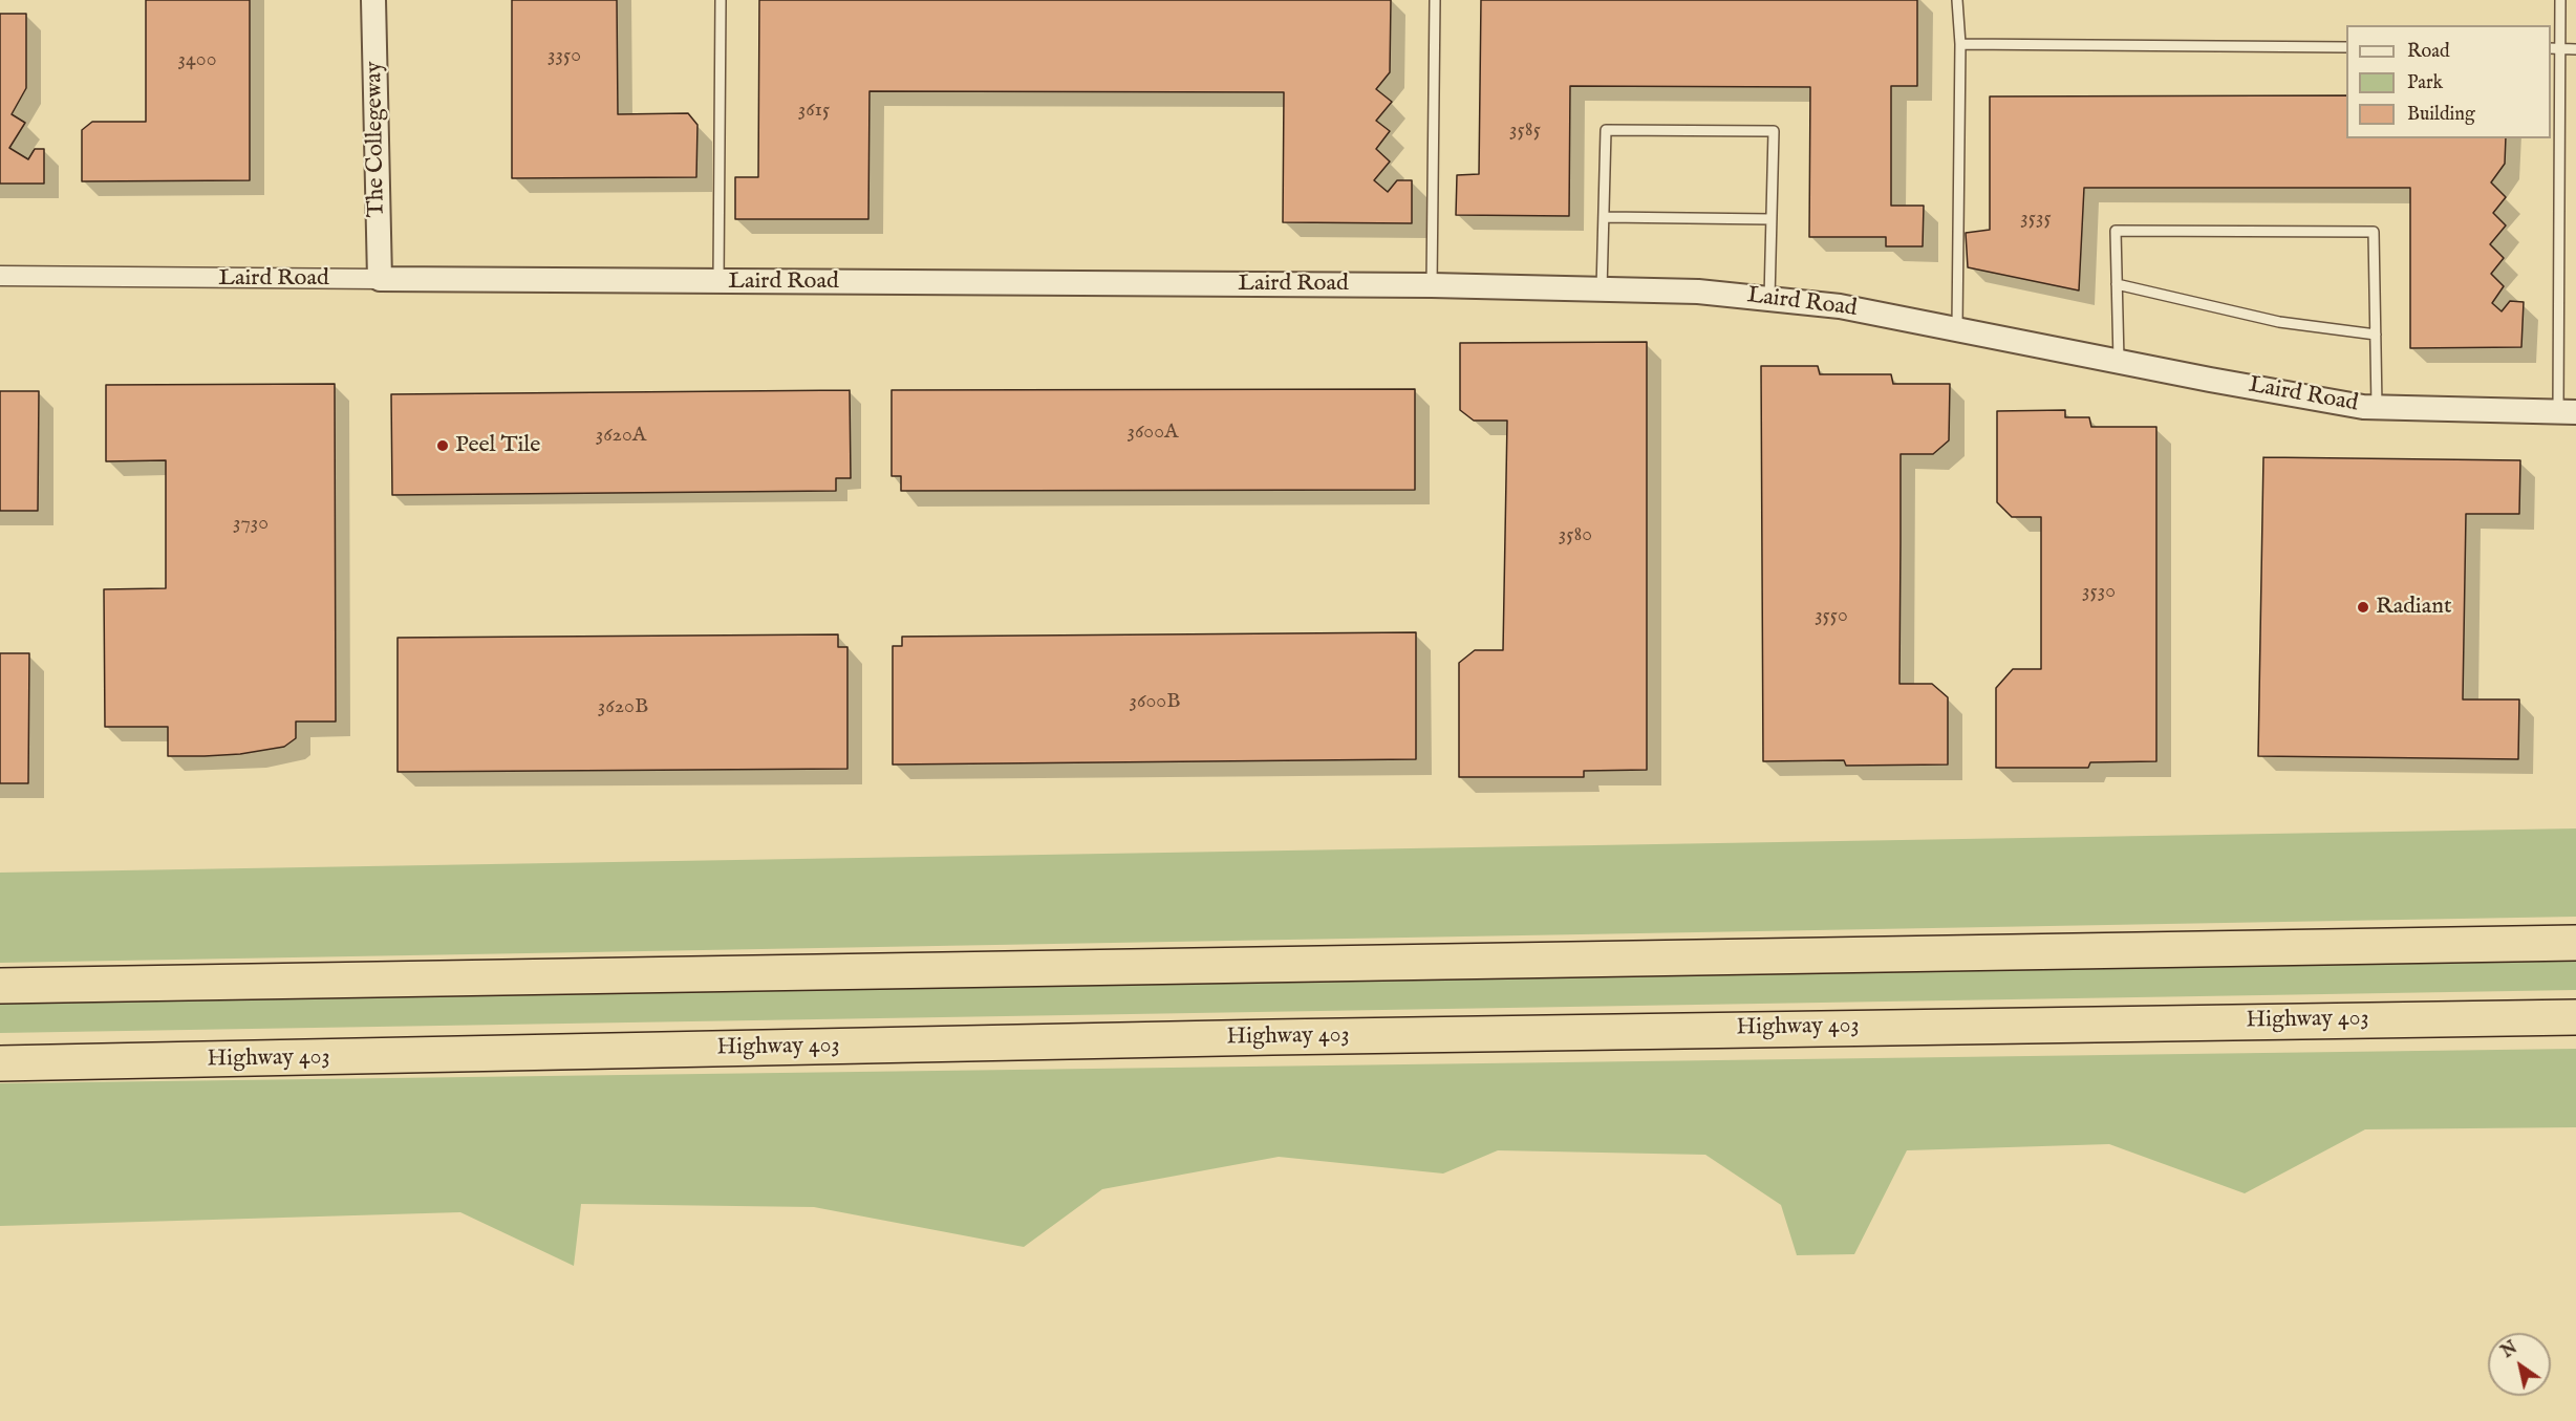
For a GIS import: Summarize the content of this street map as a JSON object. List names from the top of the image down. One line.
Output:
{"streets":{"highway":["Highway 403"],"street":["The Collegeway","Laird Road"]},"crossings":[["The Collegeway","Laird Road"]],"places":["Peel Tile","Radiant"],"house_numbers":["3350","3400","3615","3585","3535","3600A","3620A","3730","3580","3530","3550","3600B","3620B"],"legend":["Road","Park","Building"],"north":"top left"}
